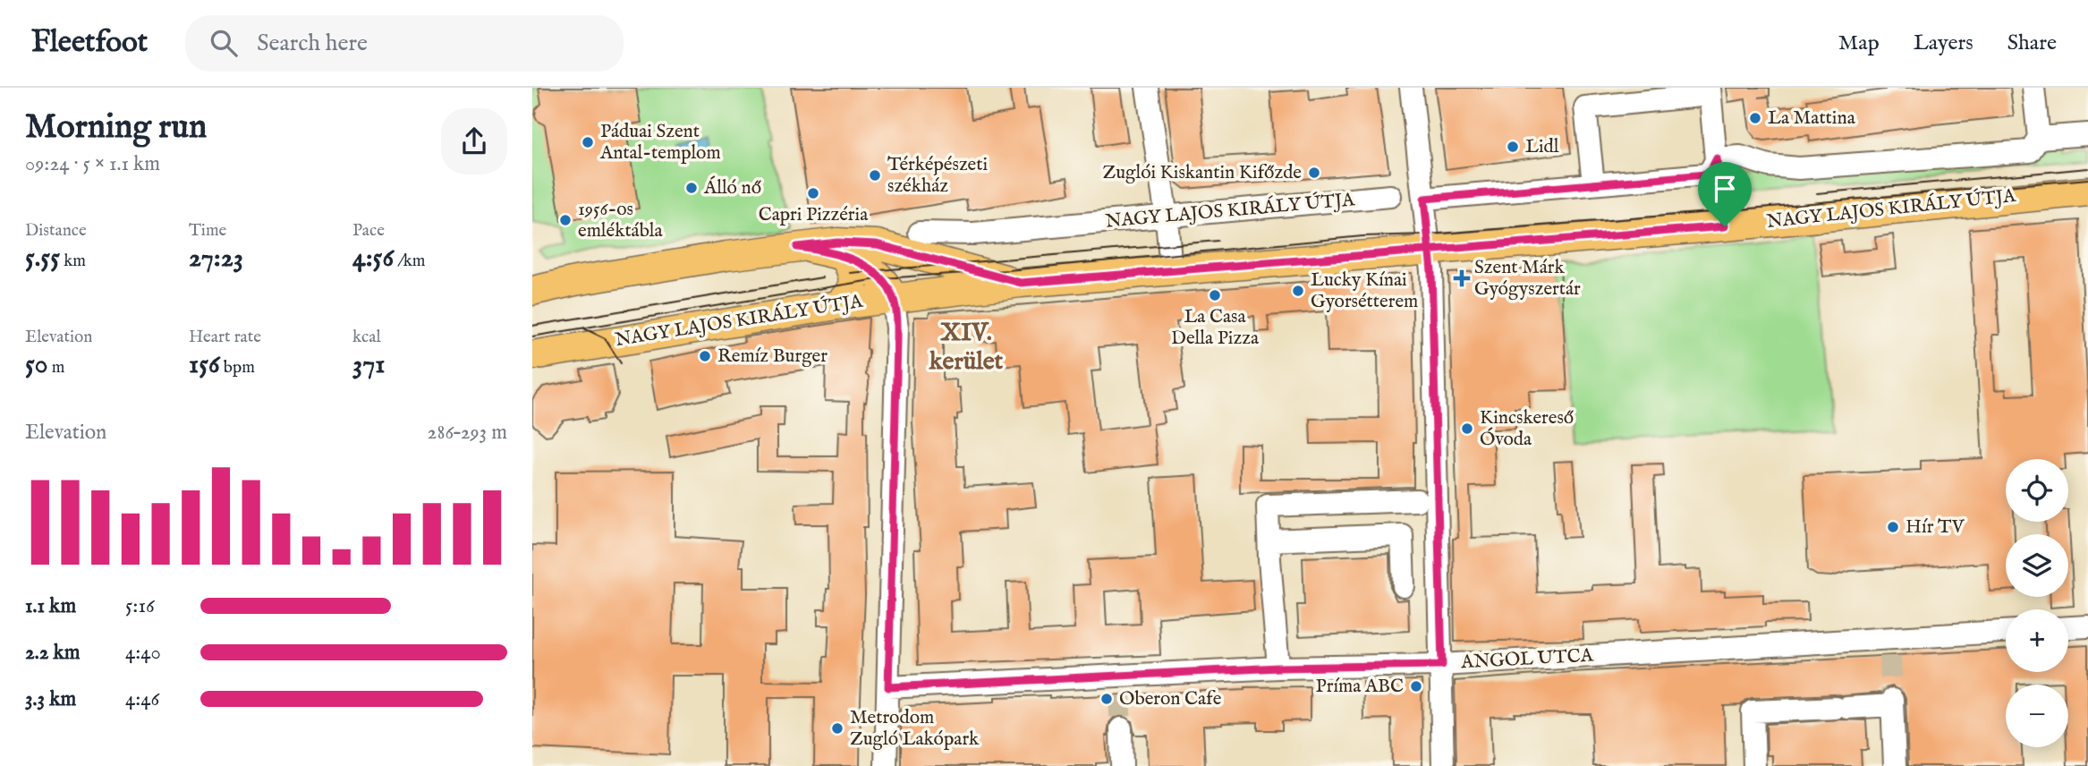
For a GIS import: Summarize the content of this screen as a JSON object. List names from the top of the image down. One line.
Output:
{"streets":{"main road":["NAGY LAJOS KIRÁLY ÚTJA"],"street":["ANGOL UTCA"]},"districts":["XIV. kerület"],"places":{"other":["La Mattina","Páduai Szent Antal-templom","Lidl","Zuglói Kiskantin Kifőzde","Térképészeti székház","Álló nő","Capri Pizzéria","1956-os emléktábla","Lucky Kínai Gyorsétterem","La Casa Della Pizza","Remíz Burger","Kincskereső Óvoda","Hír TV","Príma ABC","Oberon Cafe","Metrodom Zugló Lakópark"],"health":["Szent Márk Gyógyszertár"]},"page":{"header":"Fleetfoot","search":"Search here","nav":["Map","Layers","Share"],"heading":["Morning run","09:24 · 5 × 1.1 km"],"stats":[["Distance","5.55 km"],["Time","27:23"],["Pace","4:56 /km"],["Elevation","50 m"],["Heart rate","156 bpm"],["kcal","371"]],"chart":["Elevation","286–293 m"],"map_buttons":["+","−"],"list":[{"name":"1.1 km","note":"5:16"},{"name":"2.2 km","note":"4:40"},{"name":"3.3 km","note":"4:46"}]}}
